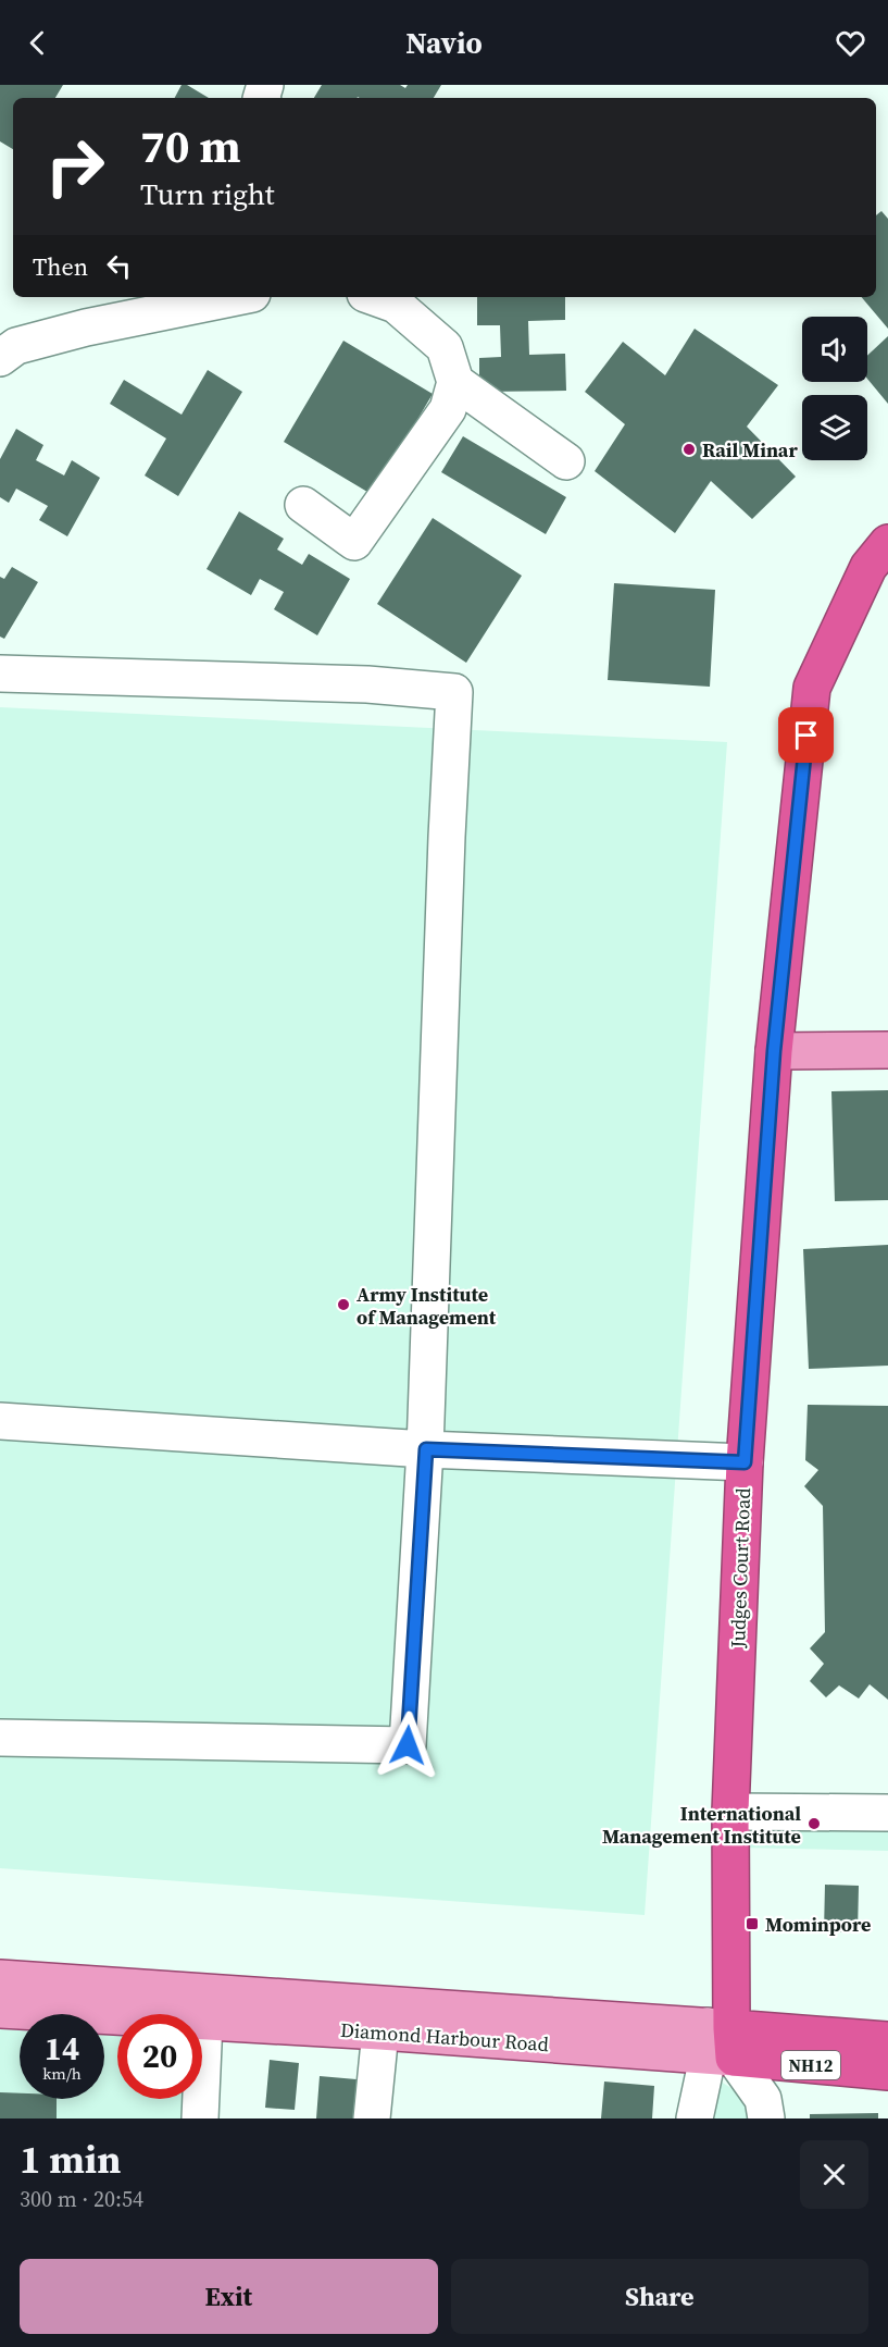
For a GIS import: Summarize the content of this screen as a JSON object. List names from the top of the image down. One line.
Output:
{"streets":{"highway":["Judges Court Road","Diamond Harbour Road","NH12"]},"crossings":[["Judges Court Road","Diamond Harbour Road"]],"places":{"other":["Rail Minar","Army Institute of Management","International Management Institute"],"transit":["Mominpore"]},"page":{"header":"Navio","turn":["70 m","Turn right"],"then":"Then","speed":"14 km/h","limit":"20","heading":["1 min","300 m · 20:54"],"buttons":["Exit","Share"]}}
